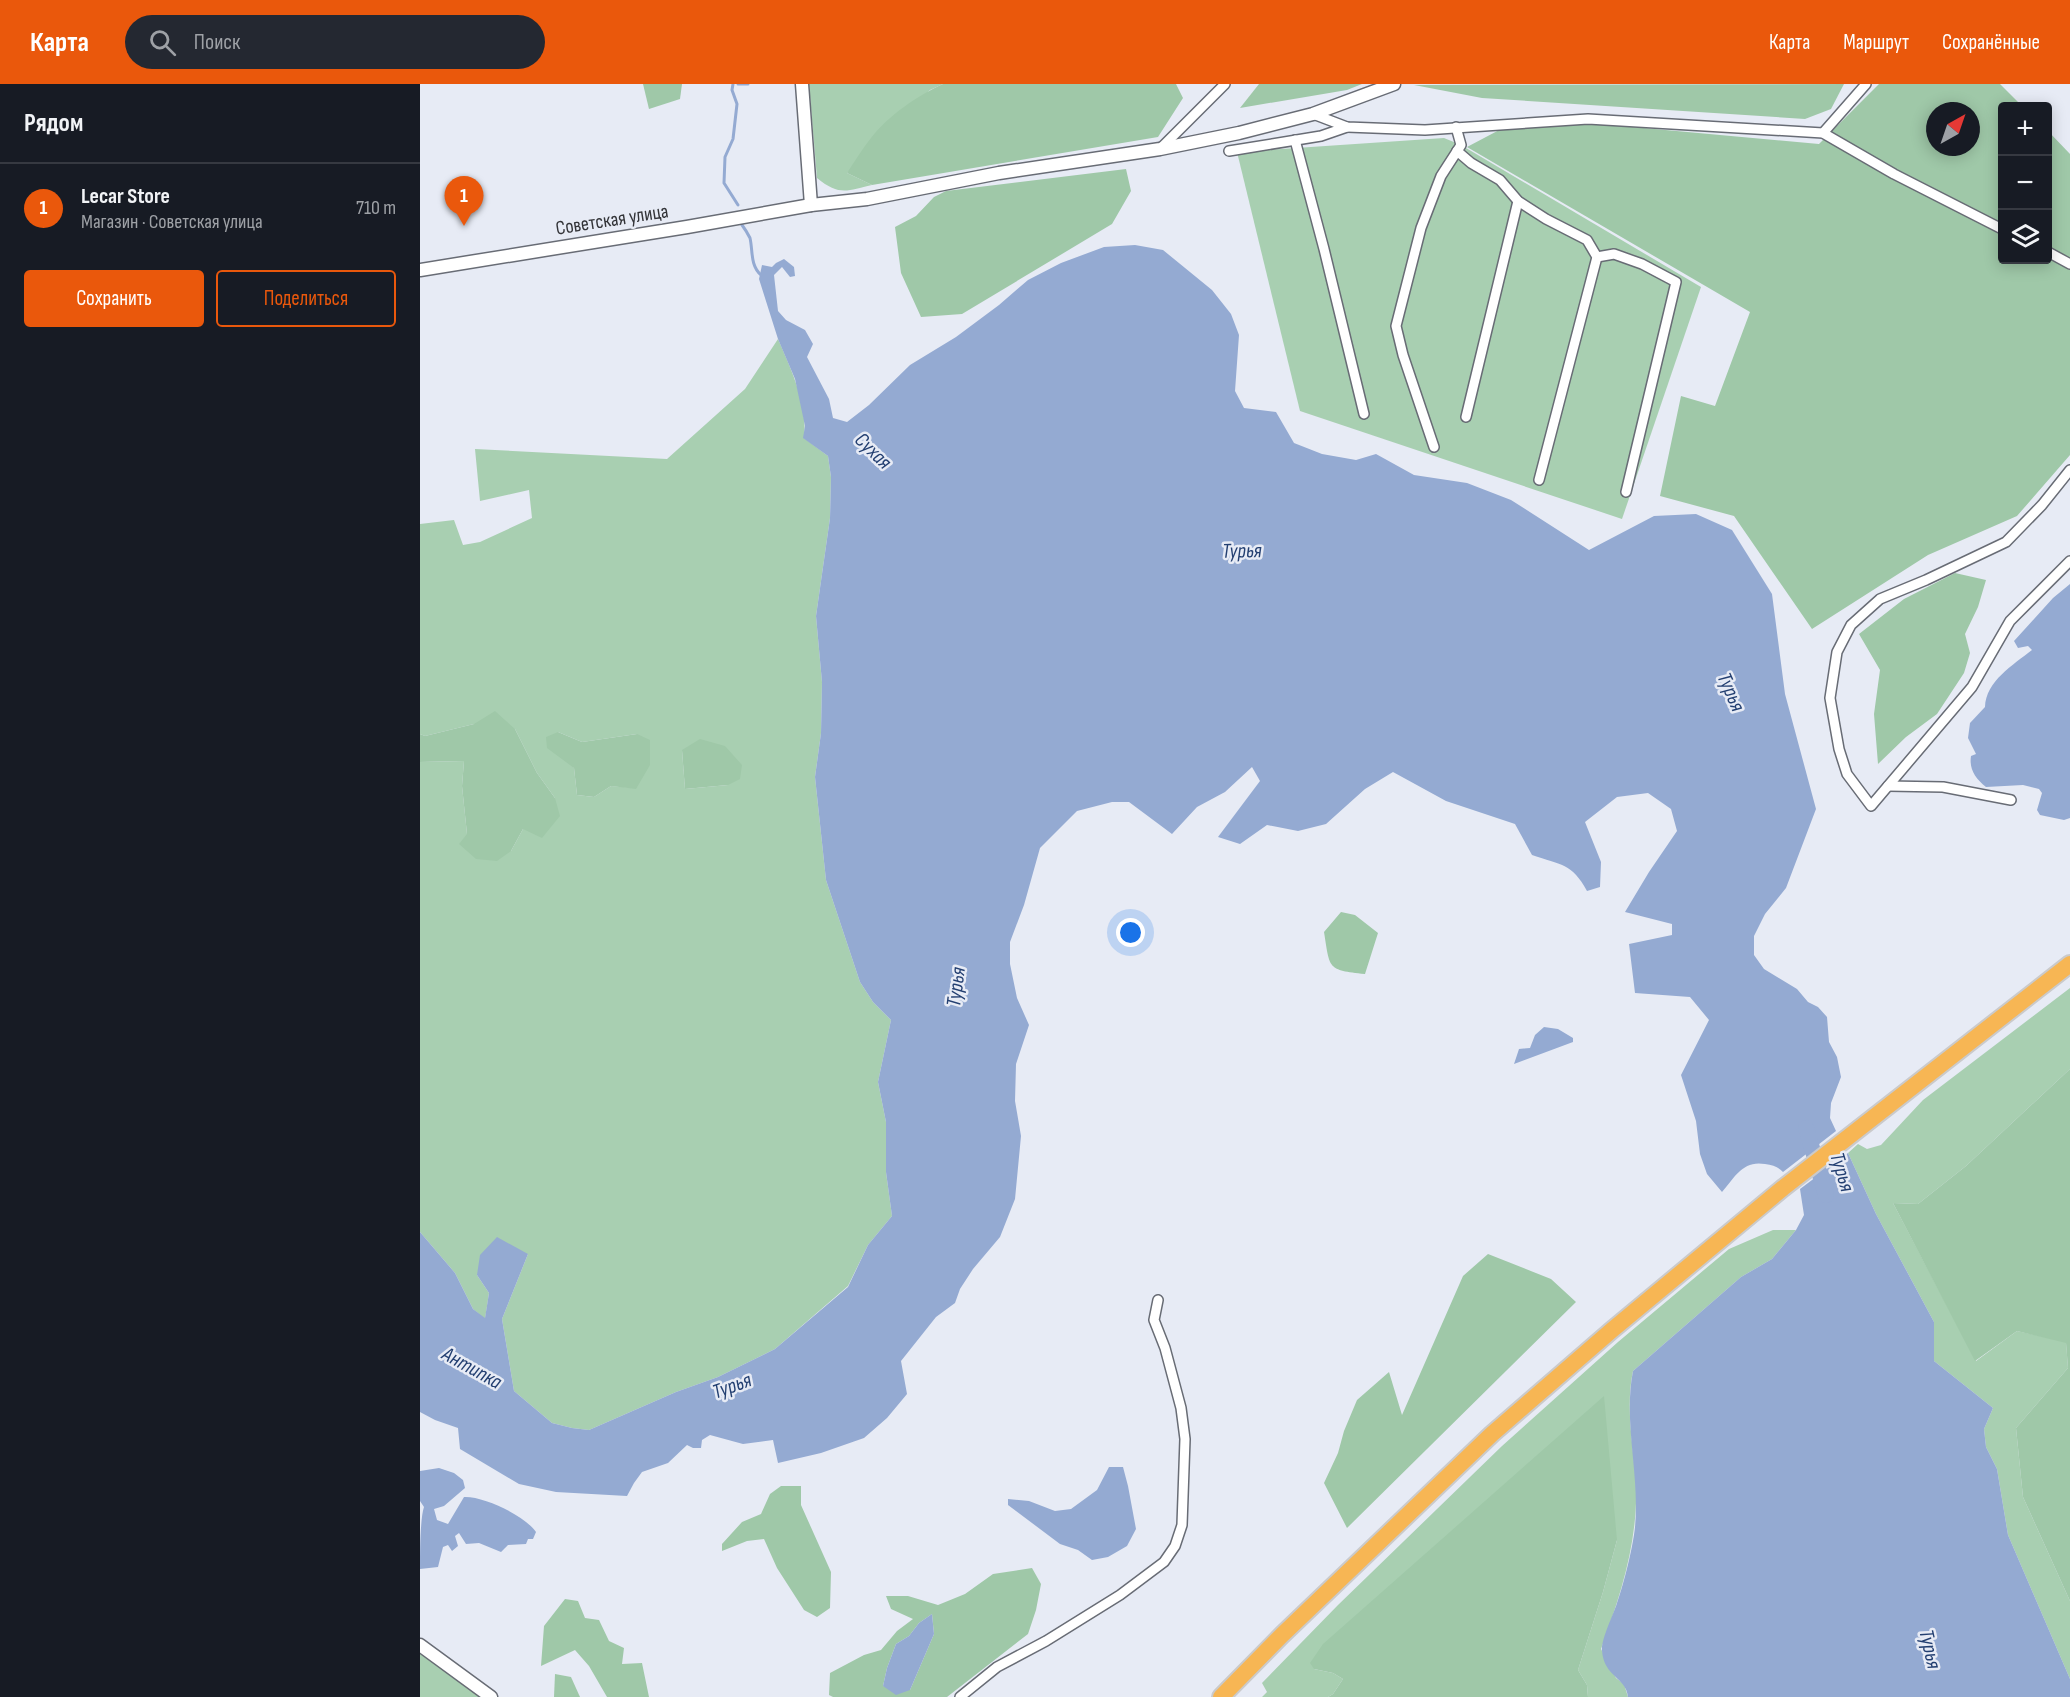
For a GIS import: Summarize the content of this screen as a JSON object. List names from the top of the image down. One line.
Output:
{"streets":{"main road":["Советская улица"]},"water":["Сухая","Турья","Антипка"],"north":"top right","page":{"header":"Карта","search":"Поиск","nav":["Карта","Маршрут","Сохранённые"],"heading":"Рядом","map_buttons":["+","−"],"list":[{"mark":"1","name":"Lecar Store","note":"Магазин · Советская улица","value":"710 m"}],"pins":"1","buttons":["Сохранить","Поделиться"]}}
